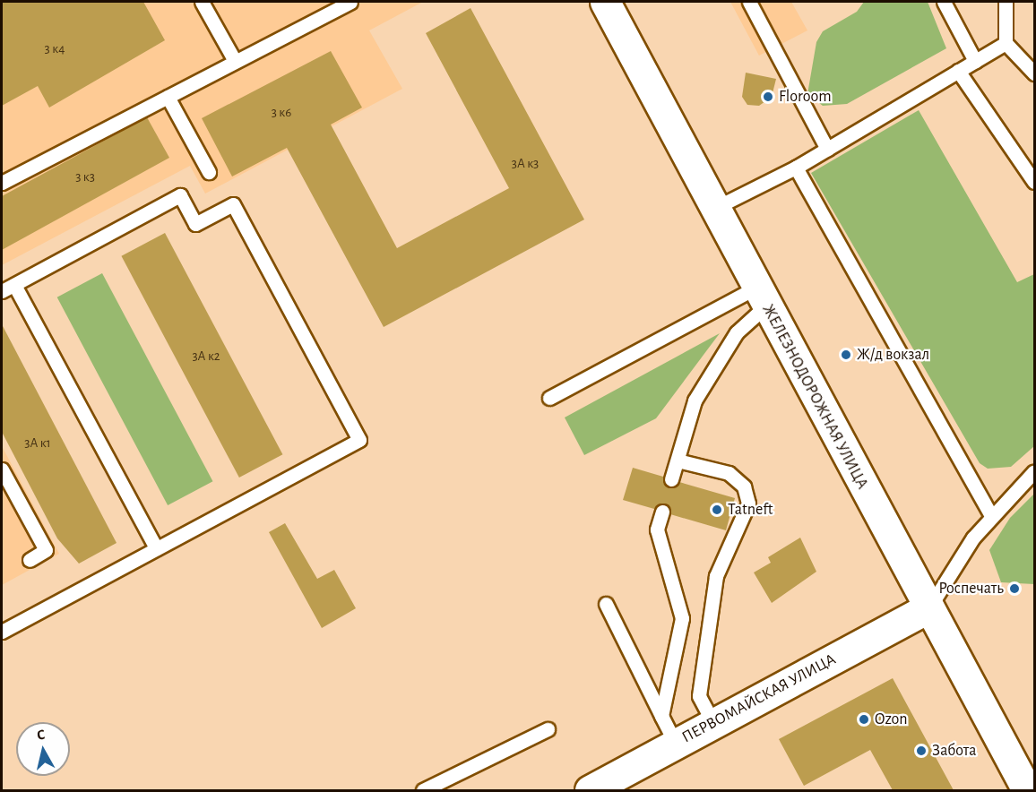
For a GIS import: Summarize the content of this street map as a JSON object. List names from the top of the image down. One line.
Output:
{"streets":{"main road":["ЖЕЛЕЗНОДОРОЖНАЯ УЛИЦА","ПЕРВОМАЙСКАЯ УЛИЦА"]},"crossings":[["ЖЕЛЕЗНОДОРОЖНАЯ УЛИЦА","ПЕРВОМАЙСКАЯ УЛИЦА"]],"places":["Floroom","Ж/д вокзал","Tatneft","Роспечать","Ozon","Забота"],"house_numbers":["3 к4","3 к6","3А к3","3 к3","3А к2","3А к1"],"north":"top"}
